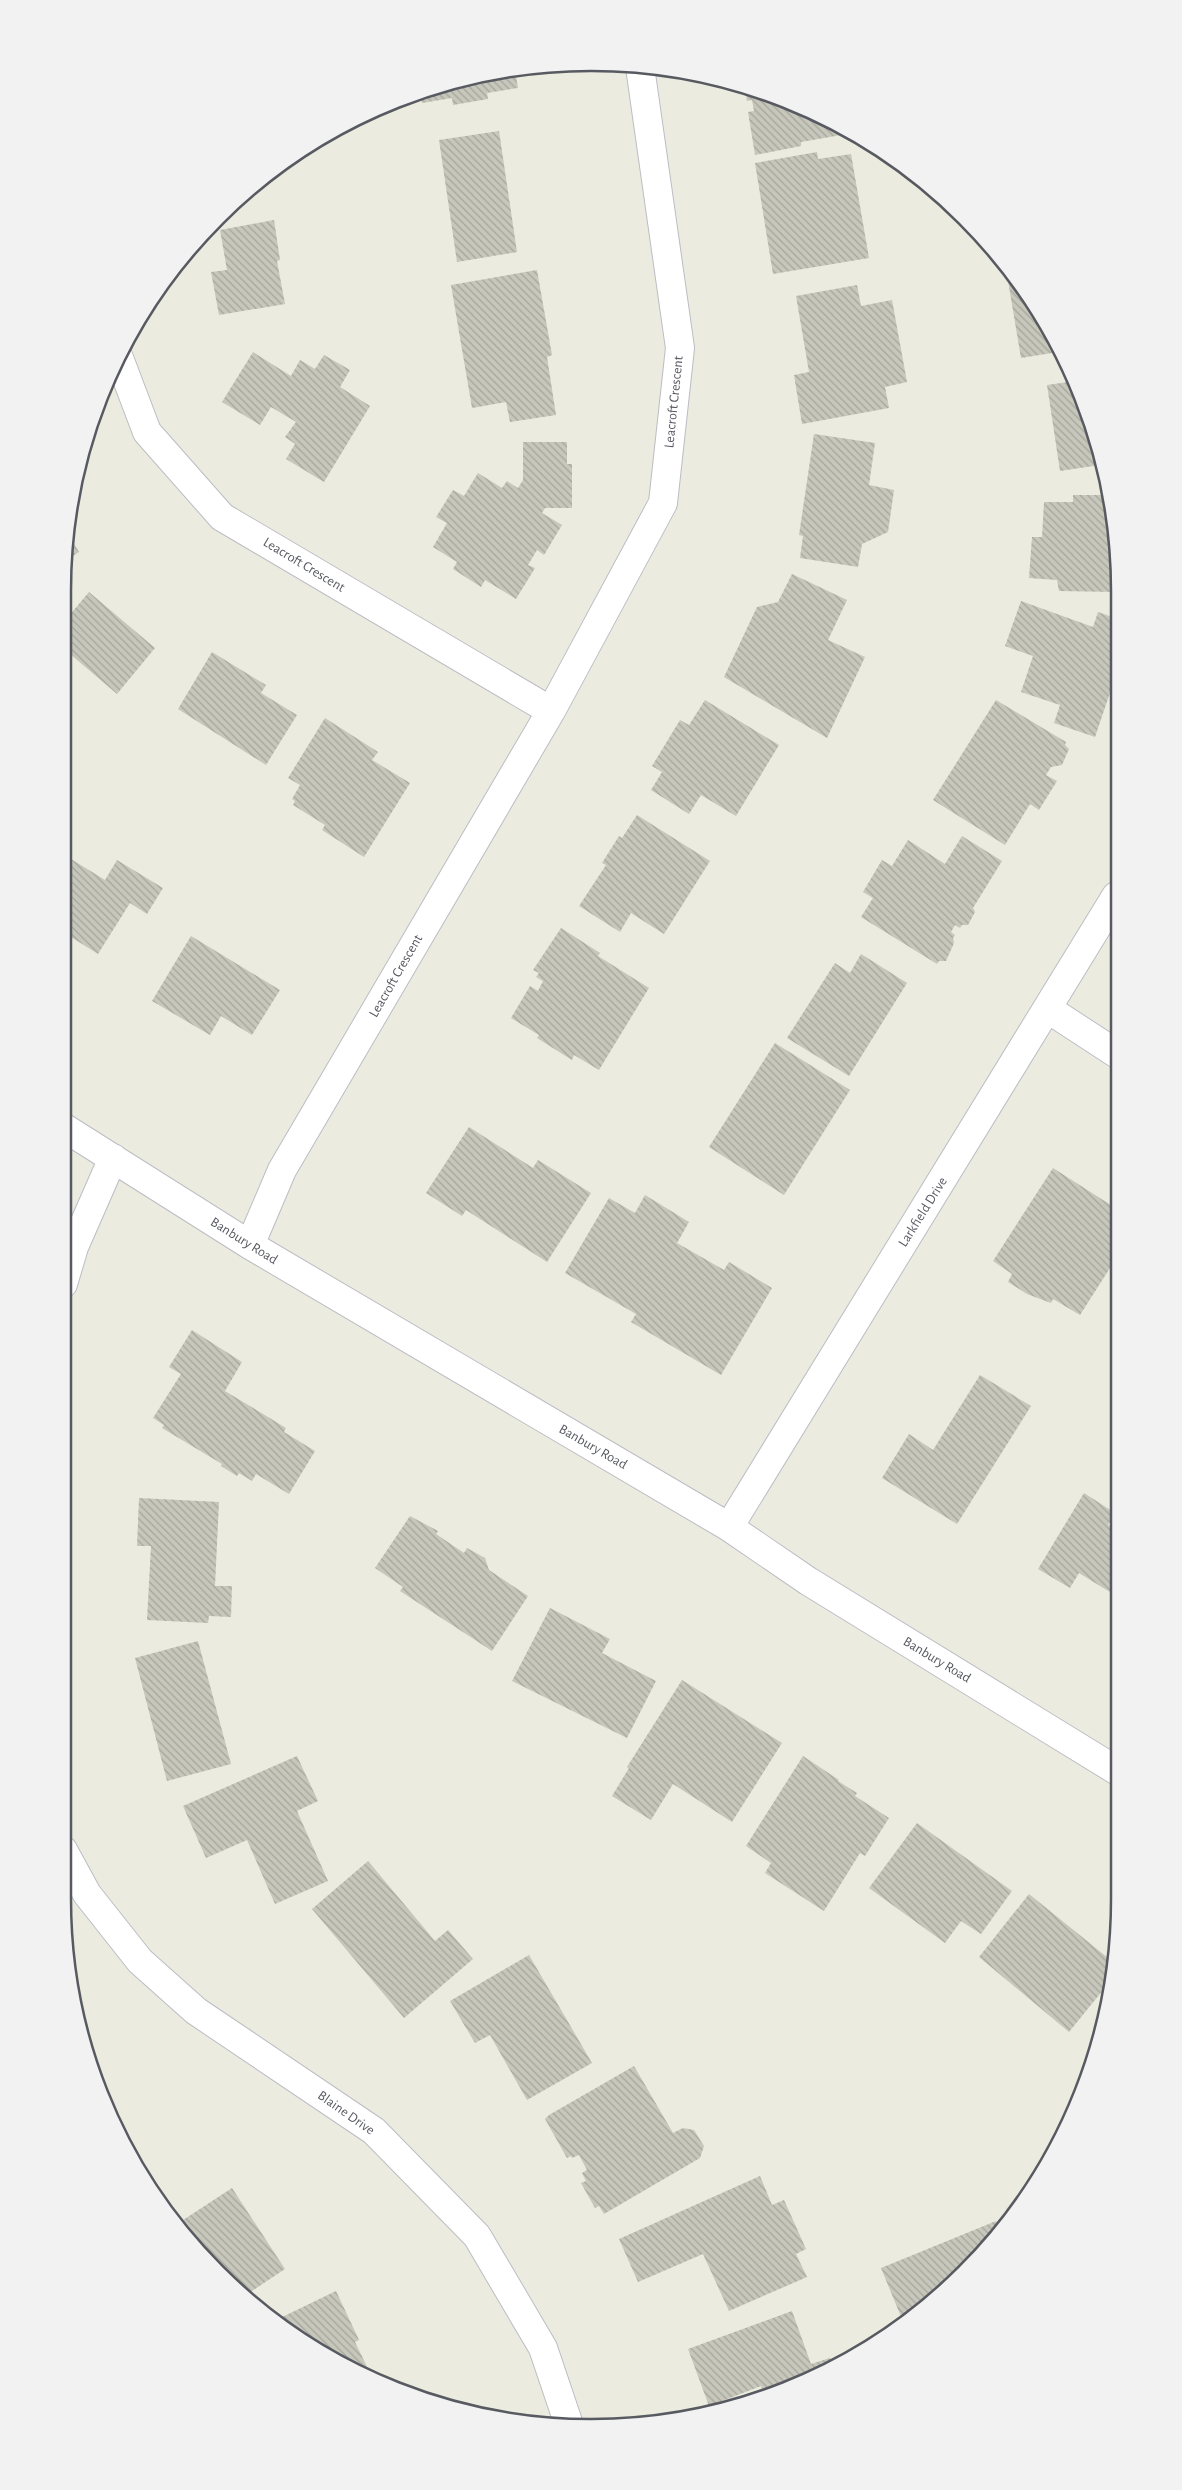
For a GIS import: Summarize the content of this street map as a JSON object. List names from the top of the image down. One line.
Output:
{"streets":{"street":["Leacroft Crescent","Larkfield Drive","Banbury Road","Blaine Drive"]},"crossings":[["Leacroft Crescent","Banbury Road"],["Larkfield Drive","Banbury Road"]]}
